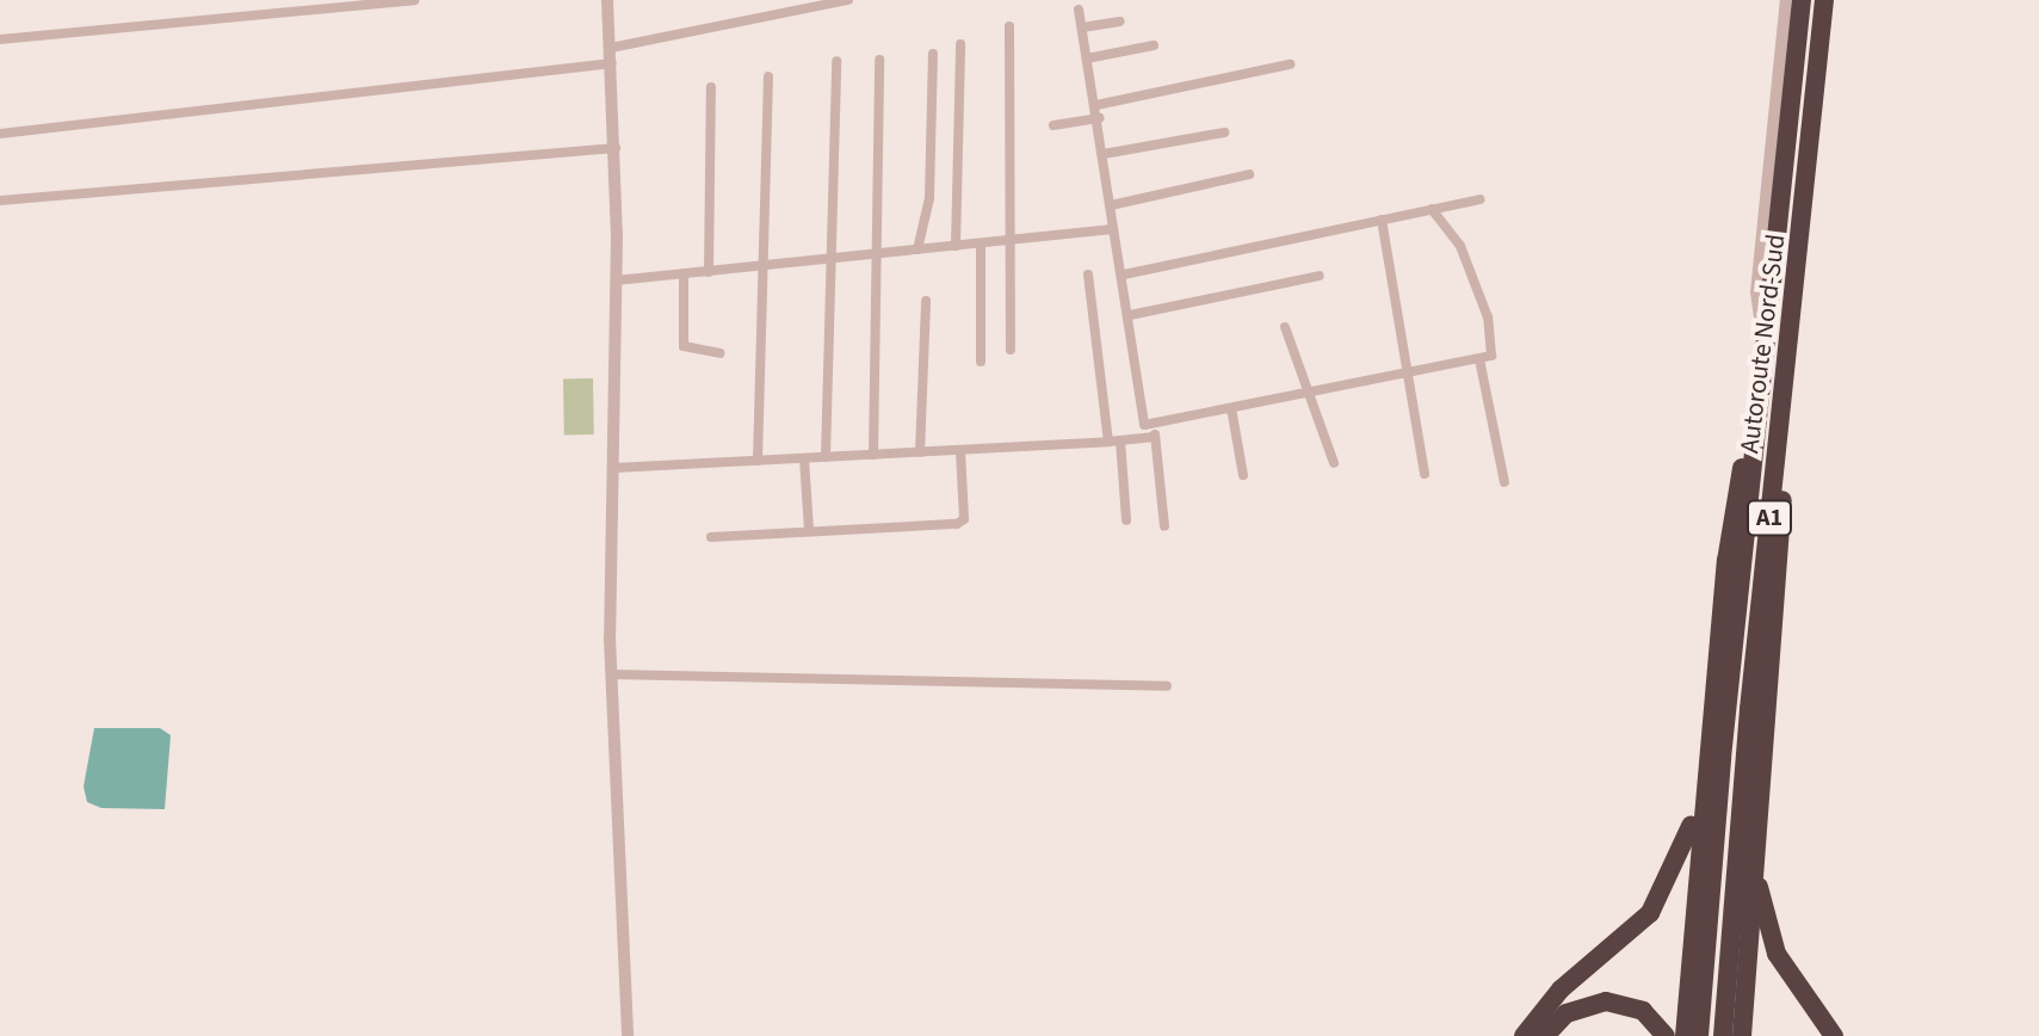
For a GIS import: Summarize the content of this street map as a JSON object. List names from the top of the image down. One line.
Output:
{"streets":{"highway":["Autoroute Nord-Sud","A1"]}}
